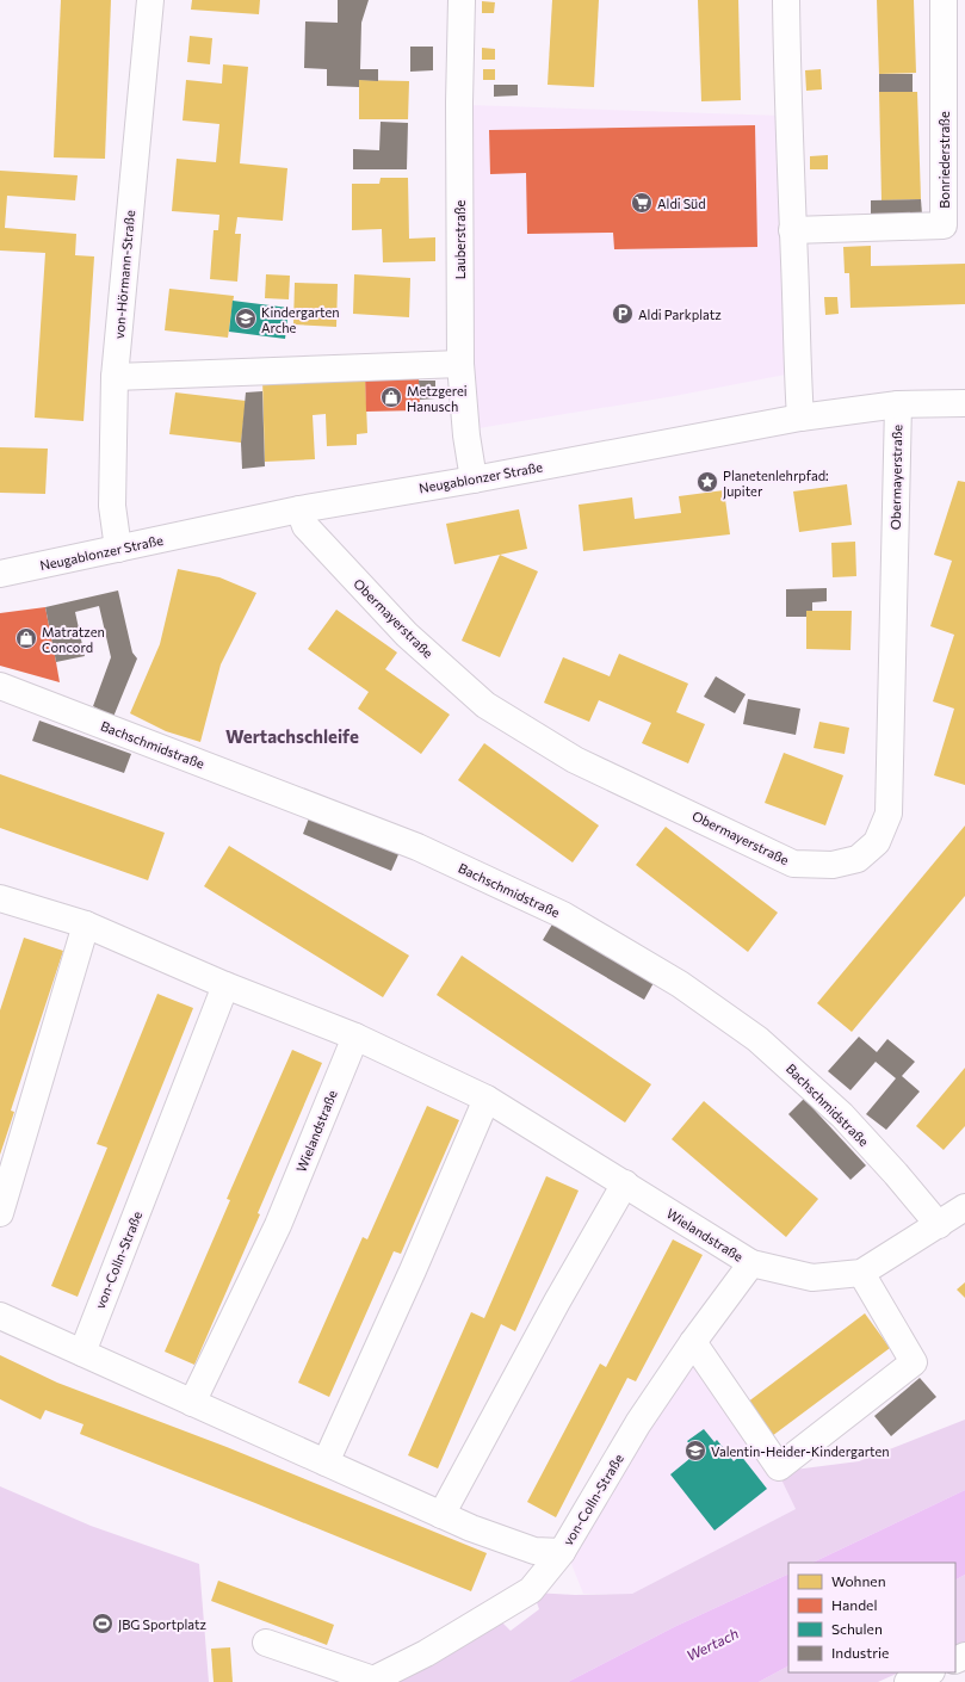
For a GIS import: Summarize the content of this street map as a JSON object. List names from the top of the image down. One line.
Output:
{"streets":{"street":["Bonriederstraße","Lauberstraße","von-Hörmann-Straße","Neugablonzer Straße","Obermayerstraße","Bachschmidstraße","Wielandstraße","von-Colln-Straße"]},"crossings":[["Lauberstraße","Neugablonzer Straße"],["von-Hörmann-Straße","Neugablonzer Straße"],["Neugablonzer Straße","Obermayerstraße"],["Wielandstraße","von-Colln-Straße"]],"districts":["Wertachschleife"],"water":["Wertach"],"places":{"supermarket":["Aldi Süd"],"parking":["Aldi Parkplatz"],"school or university":["Kindergarten Arche","Valentin-Heider-Kindergarten"],"shop":["Metzgerei Hanusch","Matratzen Concord"],"place":["Planetenlehrpfad: Jupiter"],"sports":["JBG Sportplatz"]},"legend":["Wohnen","Handel","Schulen","Industrie"]}
